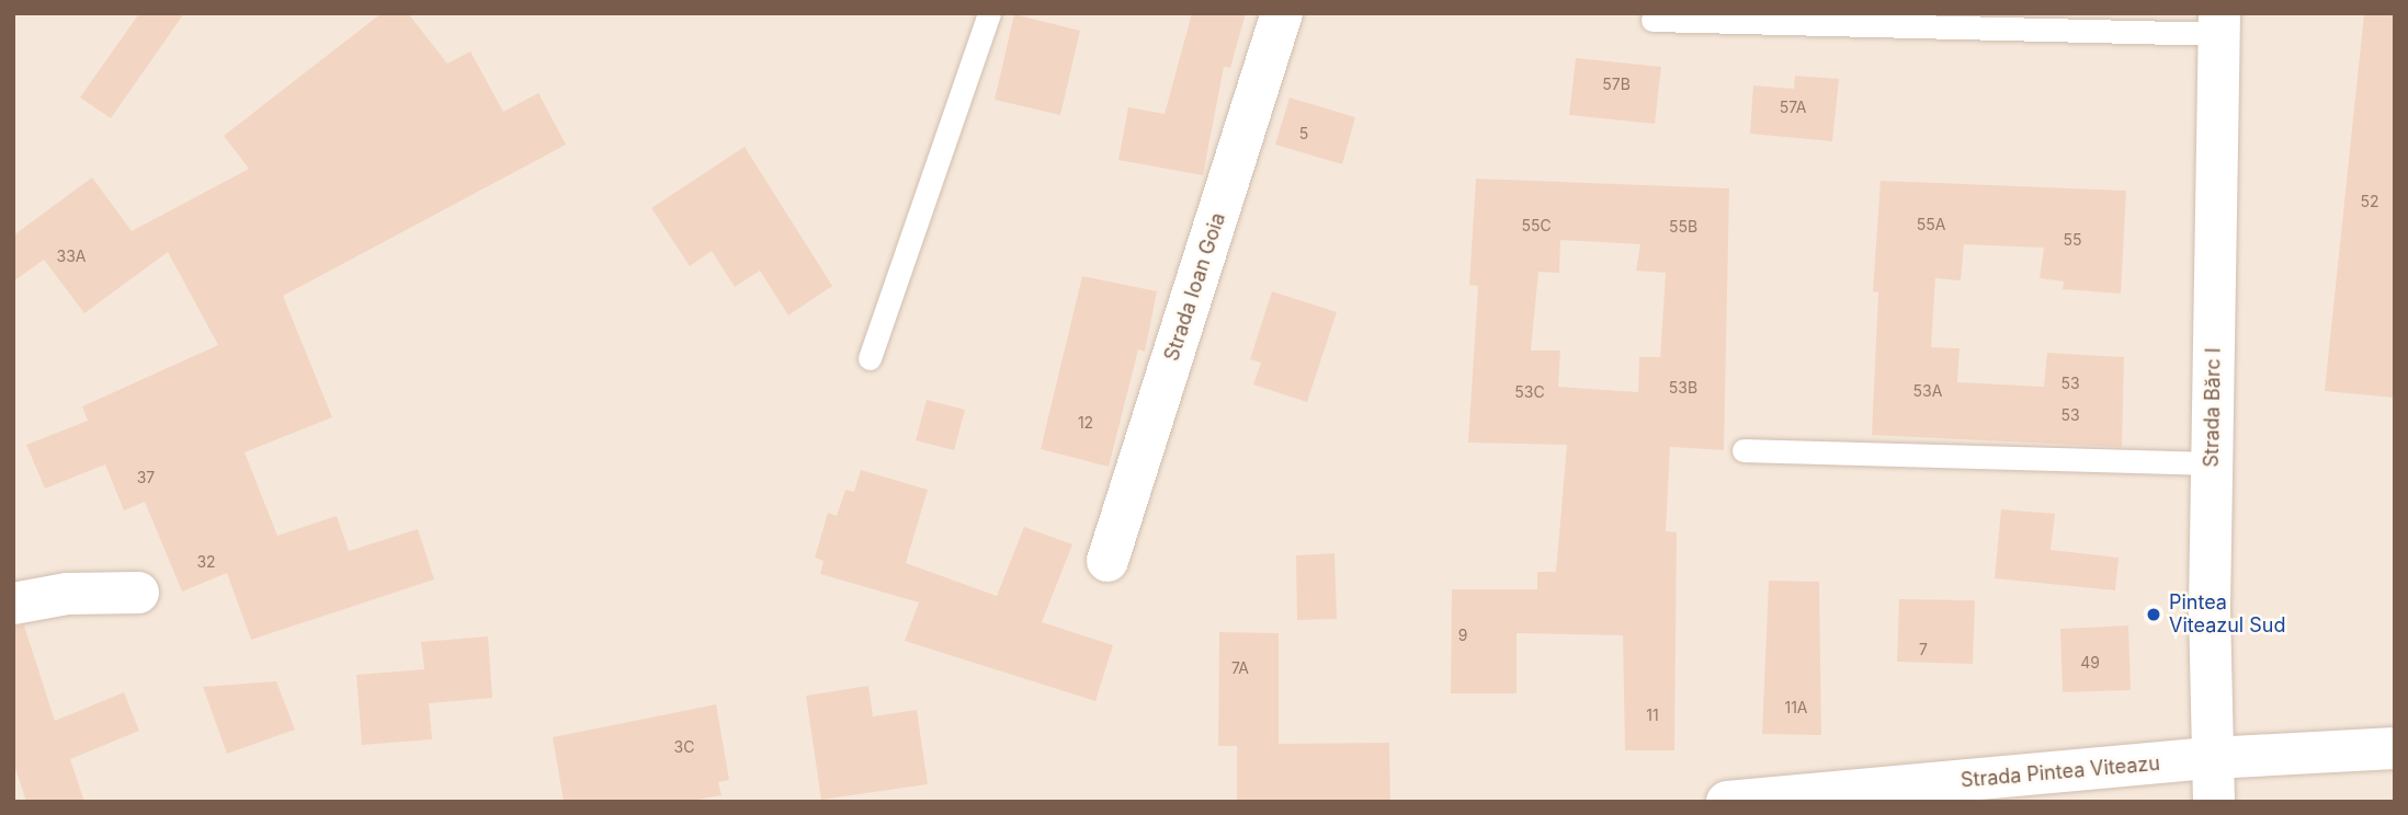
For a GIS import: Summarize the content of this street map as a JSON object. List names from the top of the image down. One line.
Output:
{"streets":{"street":["Strada Ioan Goia","Strada Bărc I","Strada Pintea Viteazu"]},"crossings":[["Strada Bărc I","Strada Pintea Viteazu"]],"places":["Pintea Viteazul Sud"],"house_numbers":["57B","57A","5","52","55A","55C","55B","55","33A","53","53B","53A","53C","53","12","37","32","9","7","49","7A","11A","11","3C"]}
